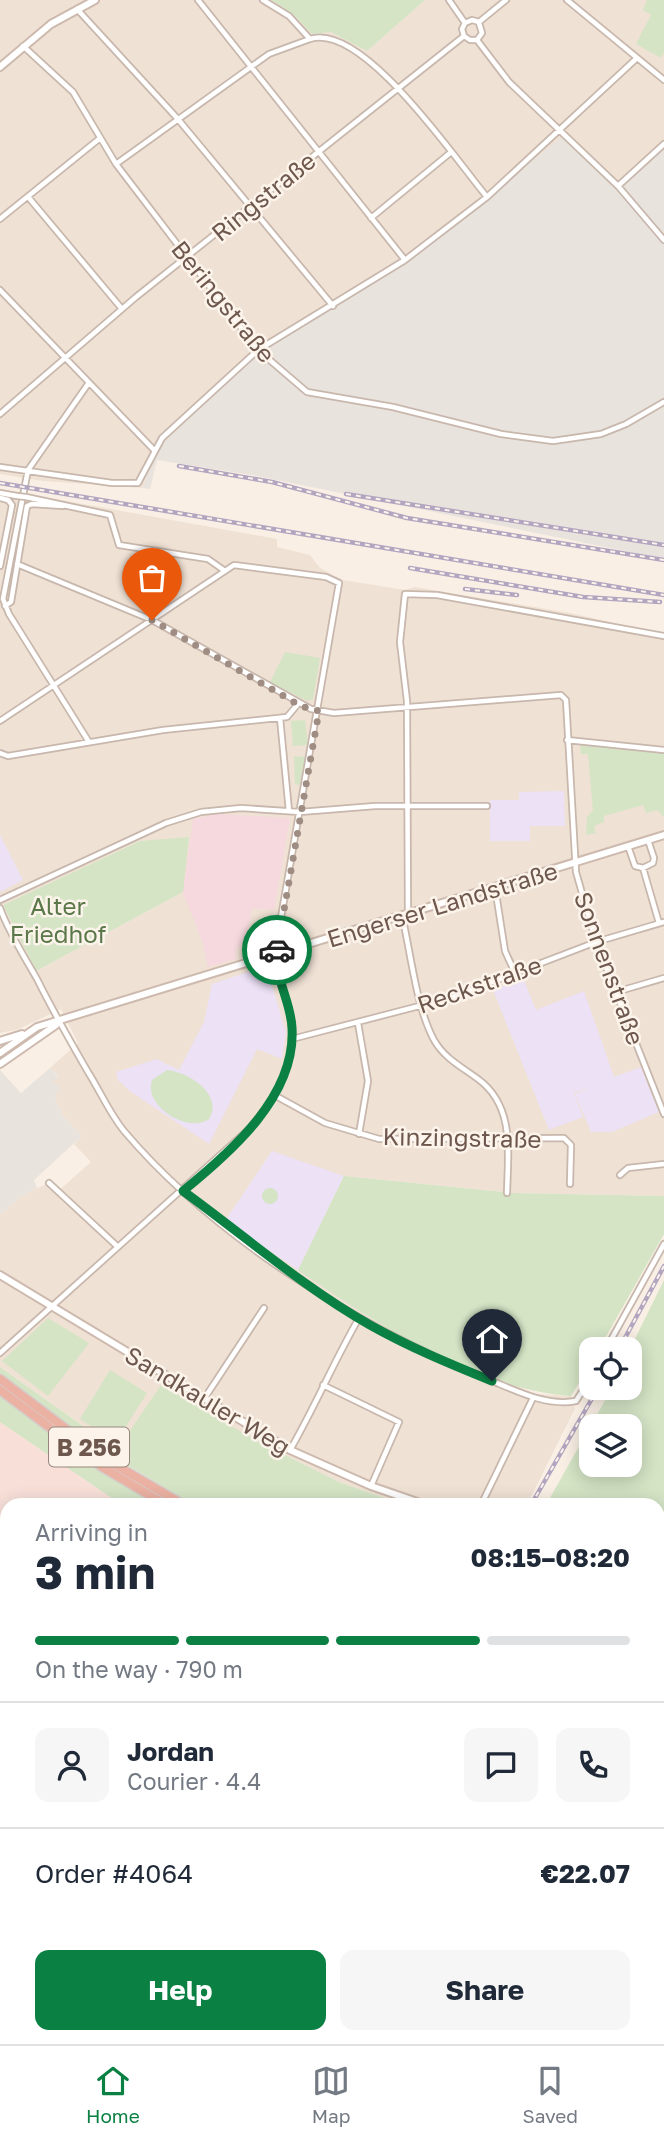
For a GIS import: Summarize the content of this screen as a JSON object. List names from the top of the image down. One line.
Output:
{"streets":{"highway":["B 256"],"main road":["Engerser Landstraße","Sandkauler Weg"],"street":["Ringstraße","Beringstraße","Sonnenstraße","Reckstraße","Kinzingstraße"]},"crossings":[["Ringstraße","Beringstraße"],["Engerser Landstraße","Sonnenstraße"],["Sonnenstraße","Reckstraße"]],"parks":["Alter Friedhof"],"page":{"heading":["3 min","Arriving in","08:15–08:20"],"panel":["Jordan","Courier · 4.4","Order #4064","€22.07"],"bar":"On the way · 790 m","buttons":["Help","Share"],"tabs":["Home","Map","Saved"]}}
